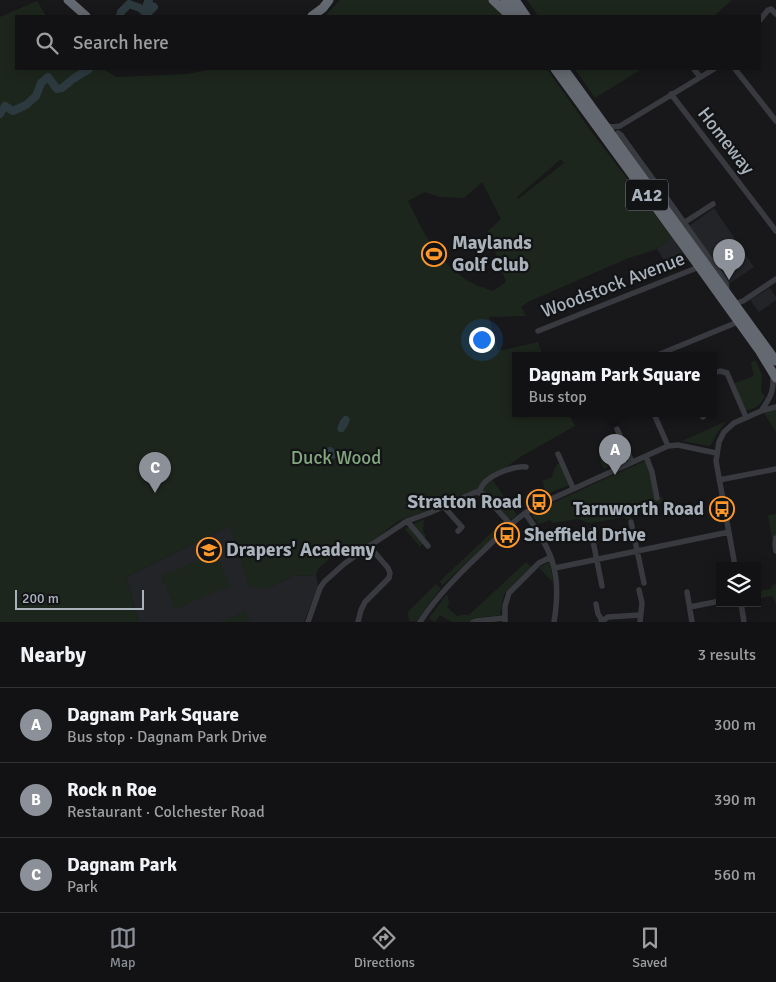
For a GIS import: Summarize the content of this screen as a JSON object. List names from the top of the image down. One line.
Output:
{"streets":{"highway":["A12"],"street":["Homeway","Woodstock Avenue"]},"crossings":[["A12","Woodstock Avenue"]],"parks":["Duck Wood"],"places":{"sports":["Maylands Golf Club"],"bus stop":["Stratton Road","Tarnworth Road","Sheffield Drive"],"school or university":["Drapers' Academy"]},"scale_bar":"200 m","page":{"search":"Search here","pins":["B","A","C"],"popup":["Dagnam Park Square","Bus stop"],"scale":"200 m","heading":["Nearby","3 results"],"list":[{"mark":"A","name":"Dagnam Park Square","note":"Bus stop · Dagnam Park Drive","value":"300 m"},{"mark":"B","name":"Rock n Roe","note":"Restaurant · Colchester Road","value":"390 m"},{"mark":"C","name":"Dagnam Park","note":"Park","value":"560 m"}],"nav":["Map","Directions","Saved"]}}
